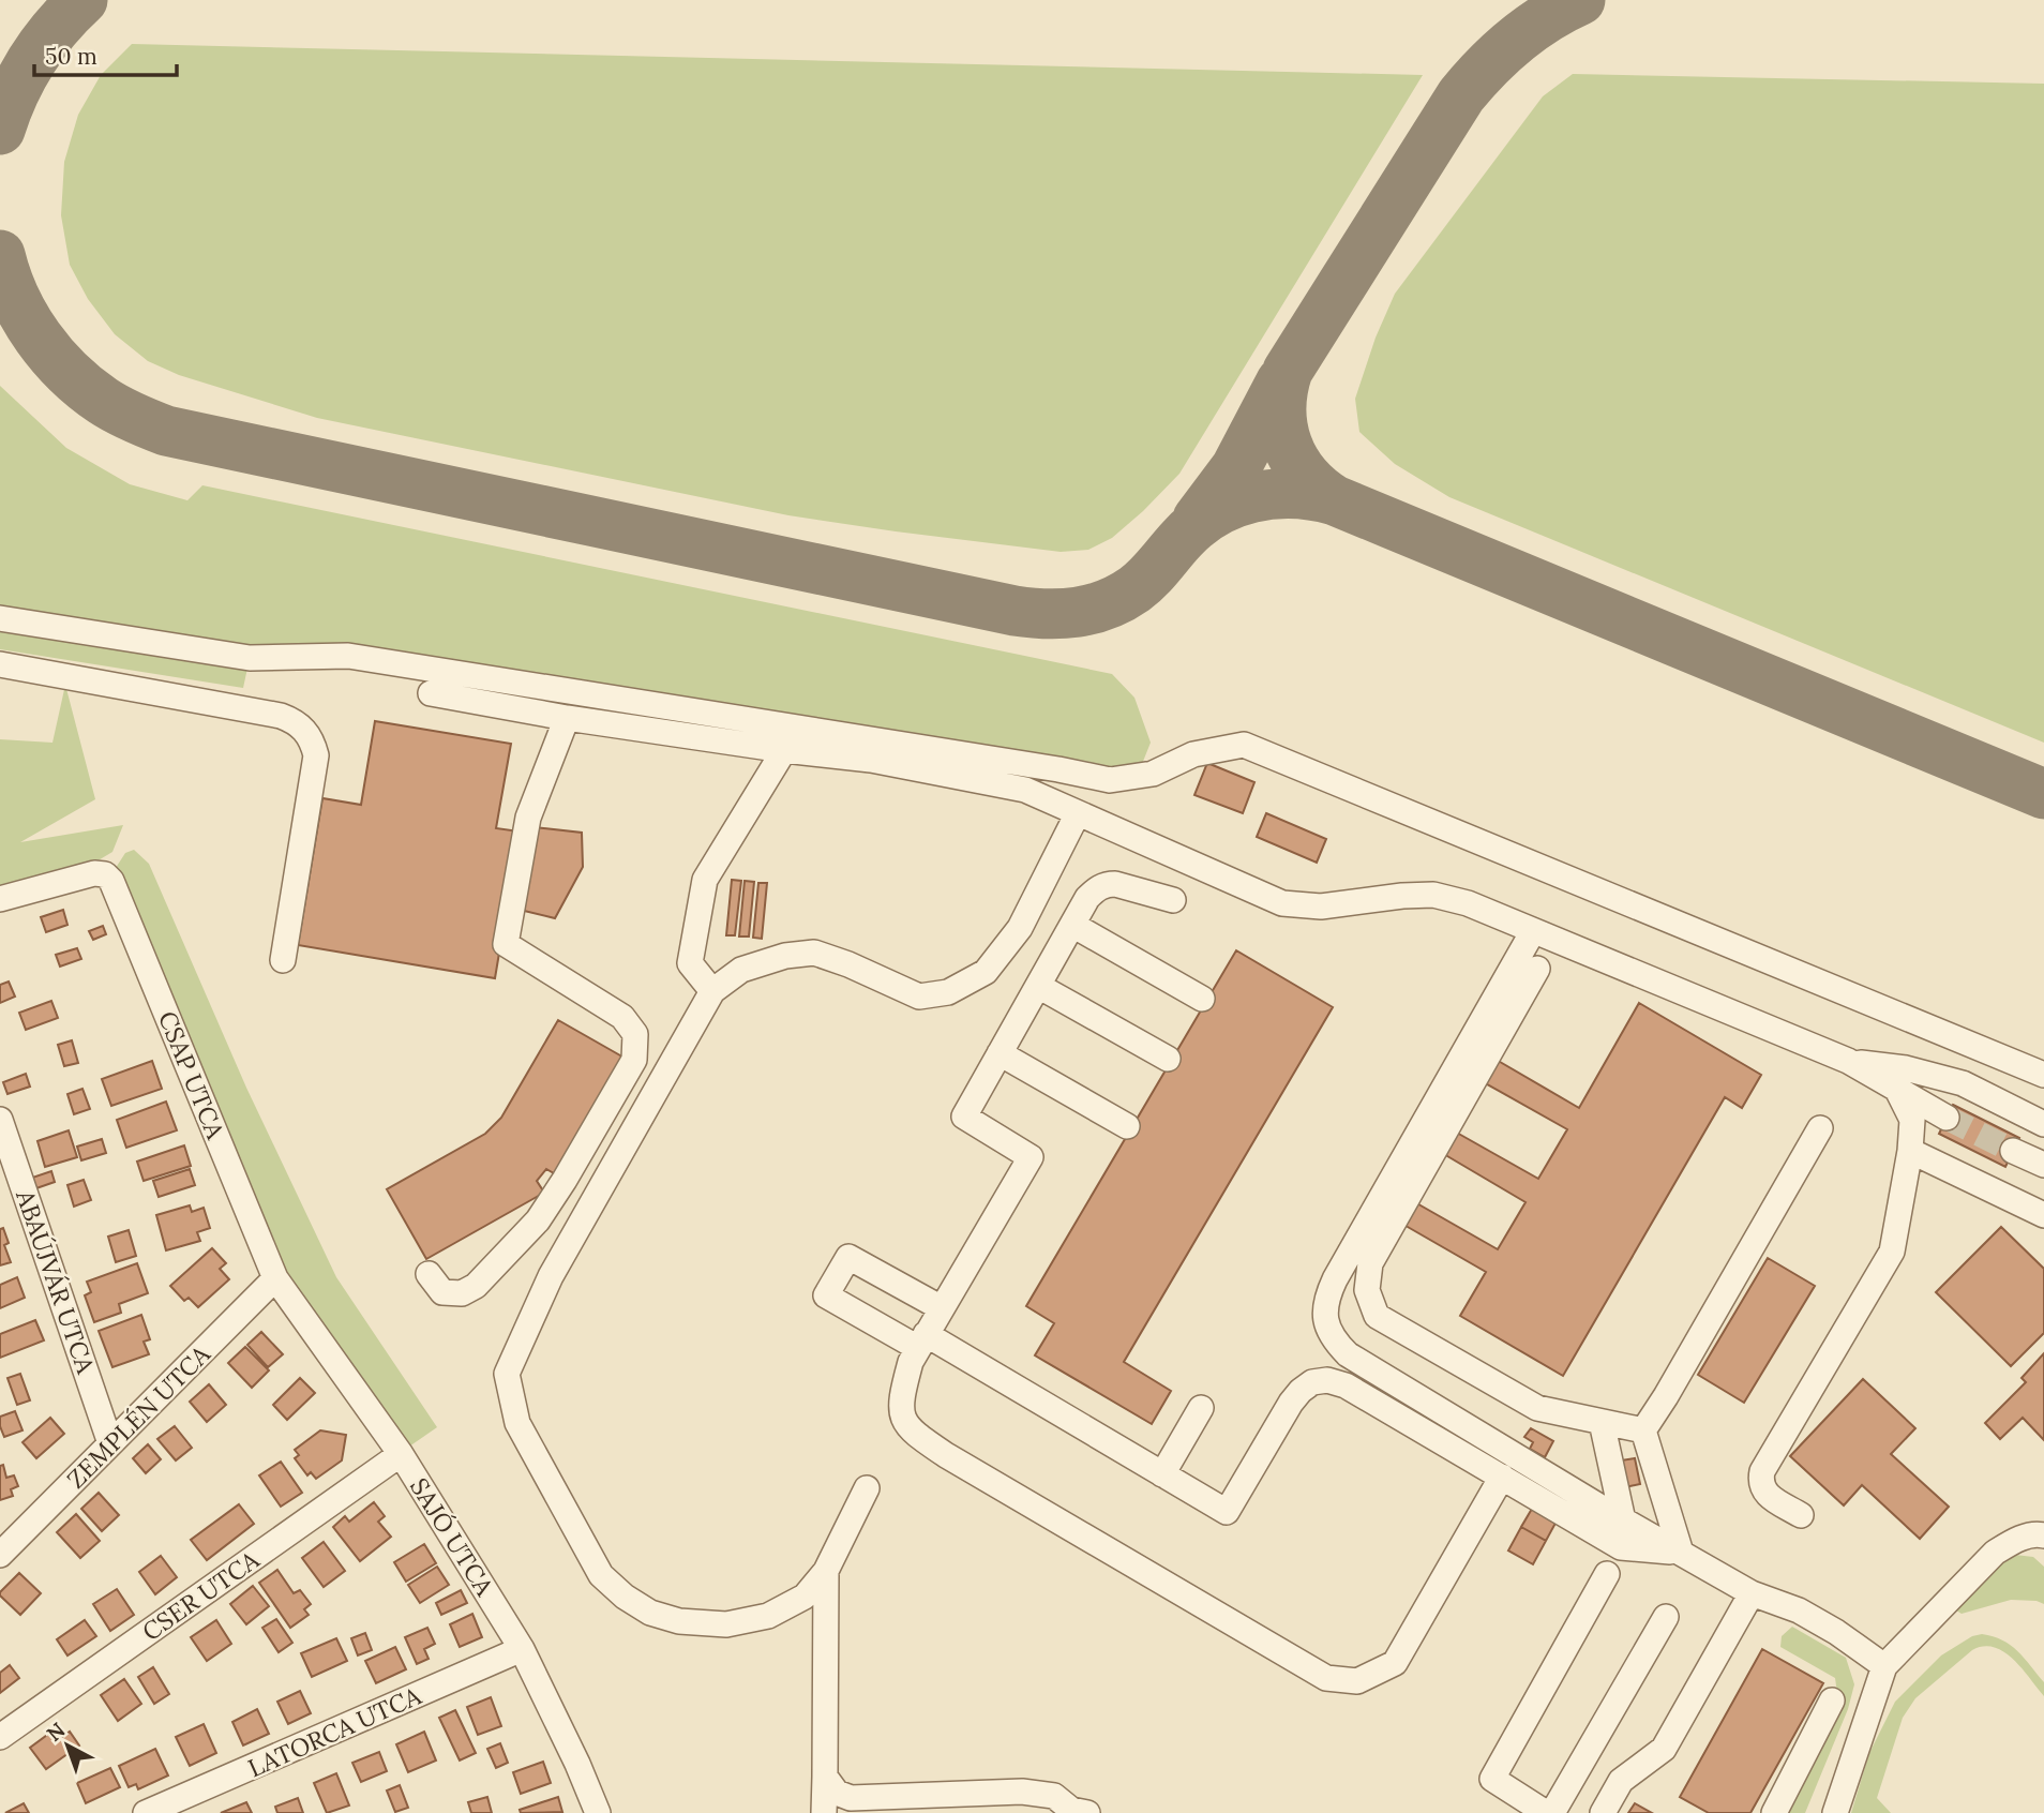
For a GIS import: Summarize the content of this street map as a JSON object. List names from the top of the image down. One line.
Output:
{"streets":{"street":["CSAP UTCA","ABAÚJVÁR UTCA","ZEMPLÉN UTCA","SAJÓ UTCA","CSER UTCA","LATORCA UTCA"]},"crossings":[["CSAP UTCA","ZEMPLÉN UTCA"],["CSAP UTCA","SAJÓ UTCA"],["ABAÚJVÁR UTCA","ZEMPLÉN UTCA"],["ZEMPLÉN UTCA","SAJÓ UTCA"],["SAJÓ UTCA","CSER UTCA"],["SAJÓ UTCA","LATORCA UTCA"]],"scale_bar":"50 m","north":"top left"}
